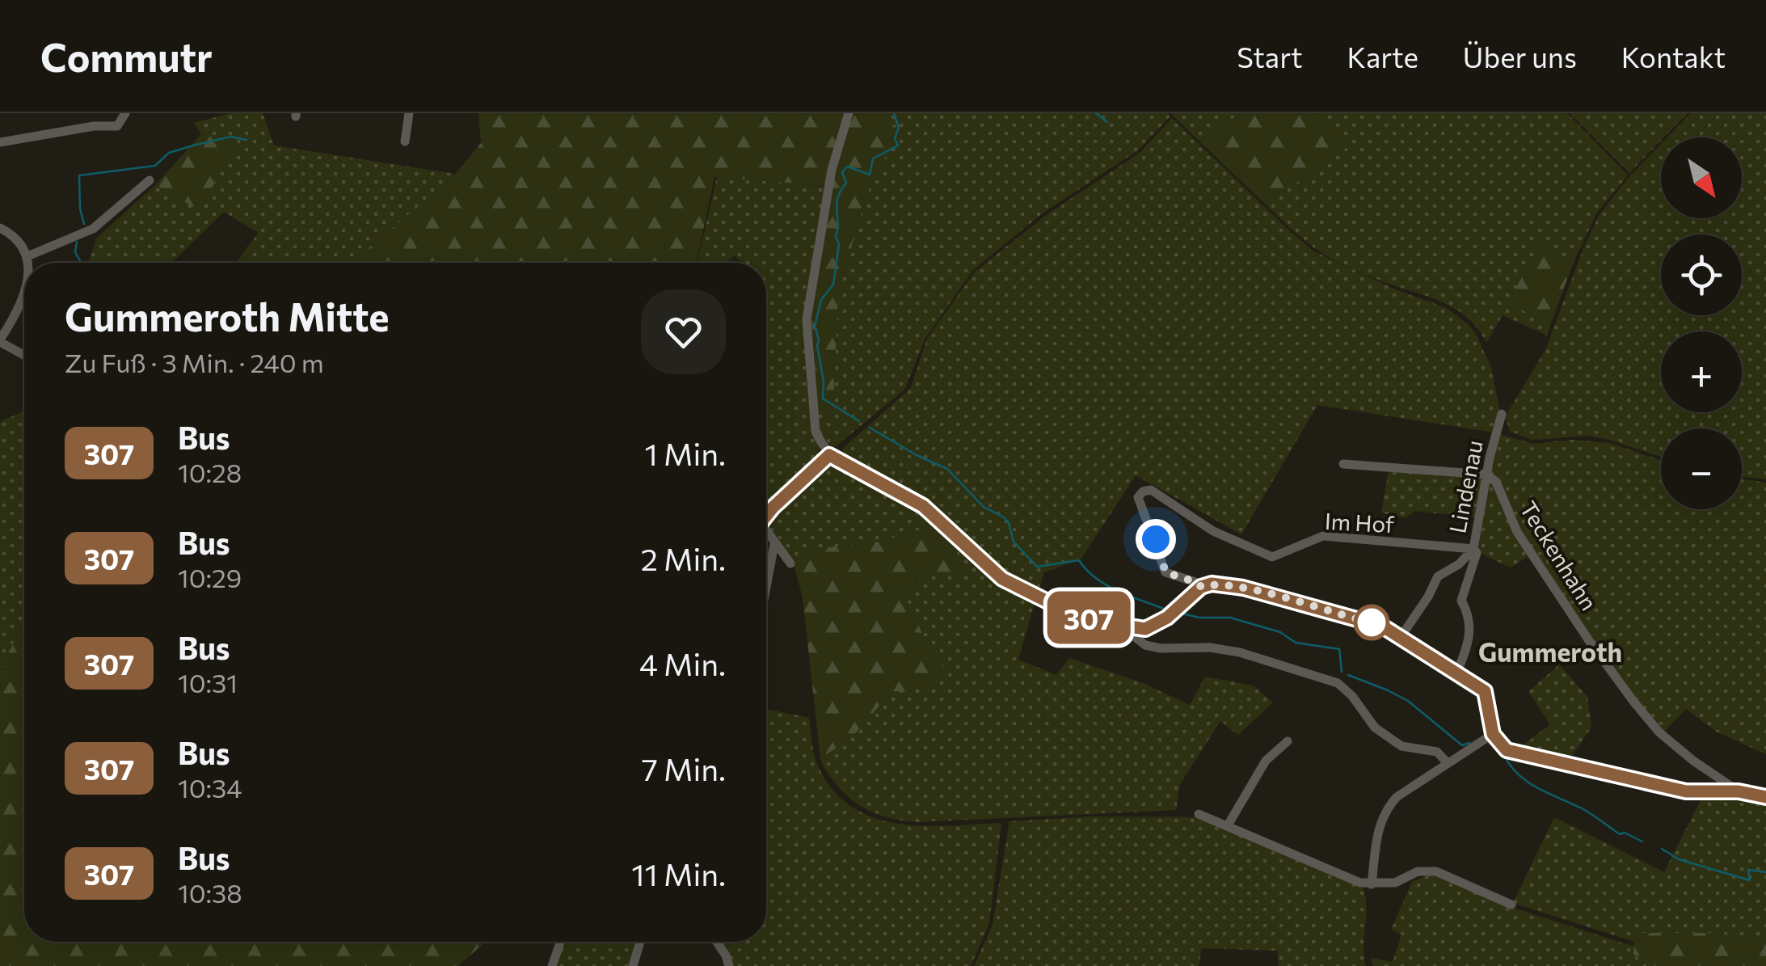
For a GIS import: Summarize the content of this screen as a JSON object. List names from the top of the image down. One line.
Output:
{"streets":{"street":["Lindenau","Im Hof","Teckenhahn"]},"crossings":[["Lindenau","Im Hof"],["Lindenau","Teckenhahn"]],"districts":["Gummeroth"],"lines":["bus line 307"],"north":"bottom right","page":{"header":"Commutr","nav":["Start","Karte","Über uns","Kontakt"],"on_map":"307","map_buttons":["+","−"],"heading":["Gummeroth Mitte","Zu Fuß · 3 Min. · 240 m"],"list":[{"mark":"307","name":"Bus","note":"10:28","value":"1 Min."},{"mark":"307","name":"Bus","note":"10:29","value":"2 Min."},{"mark":"307","name":"Bus","note":"10:31","value":"4 Min."},{"mark":"307","name":"Bus","note":"10:34","value":"7 Min."},{"mark":"307","name":"Bus","note":"10:38","value":"11 Min."}]}}
